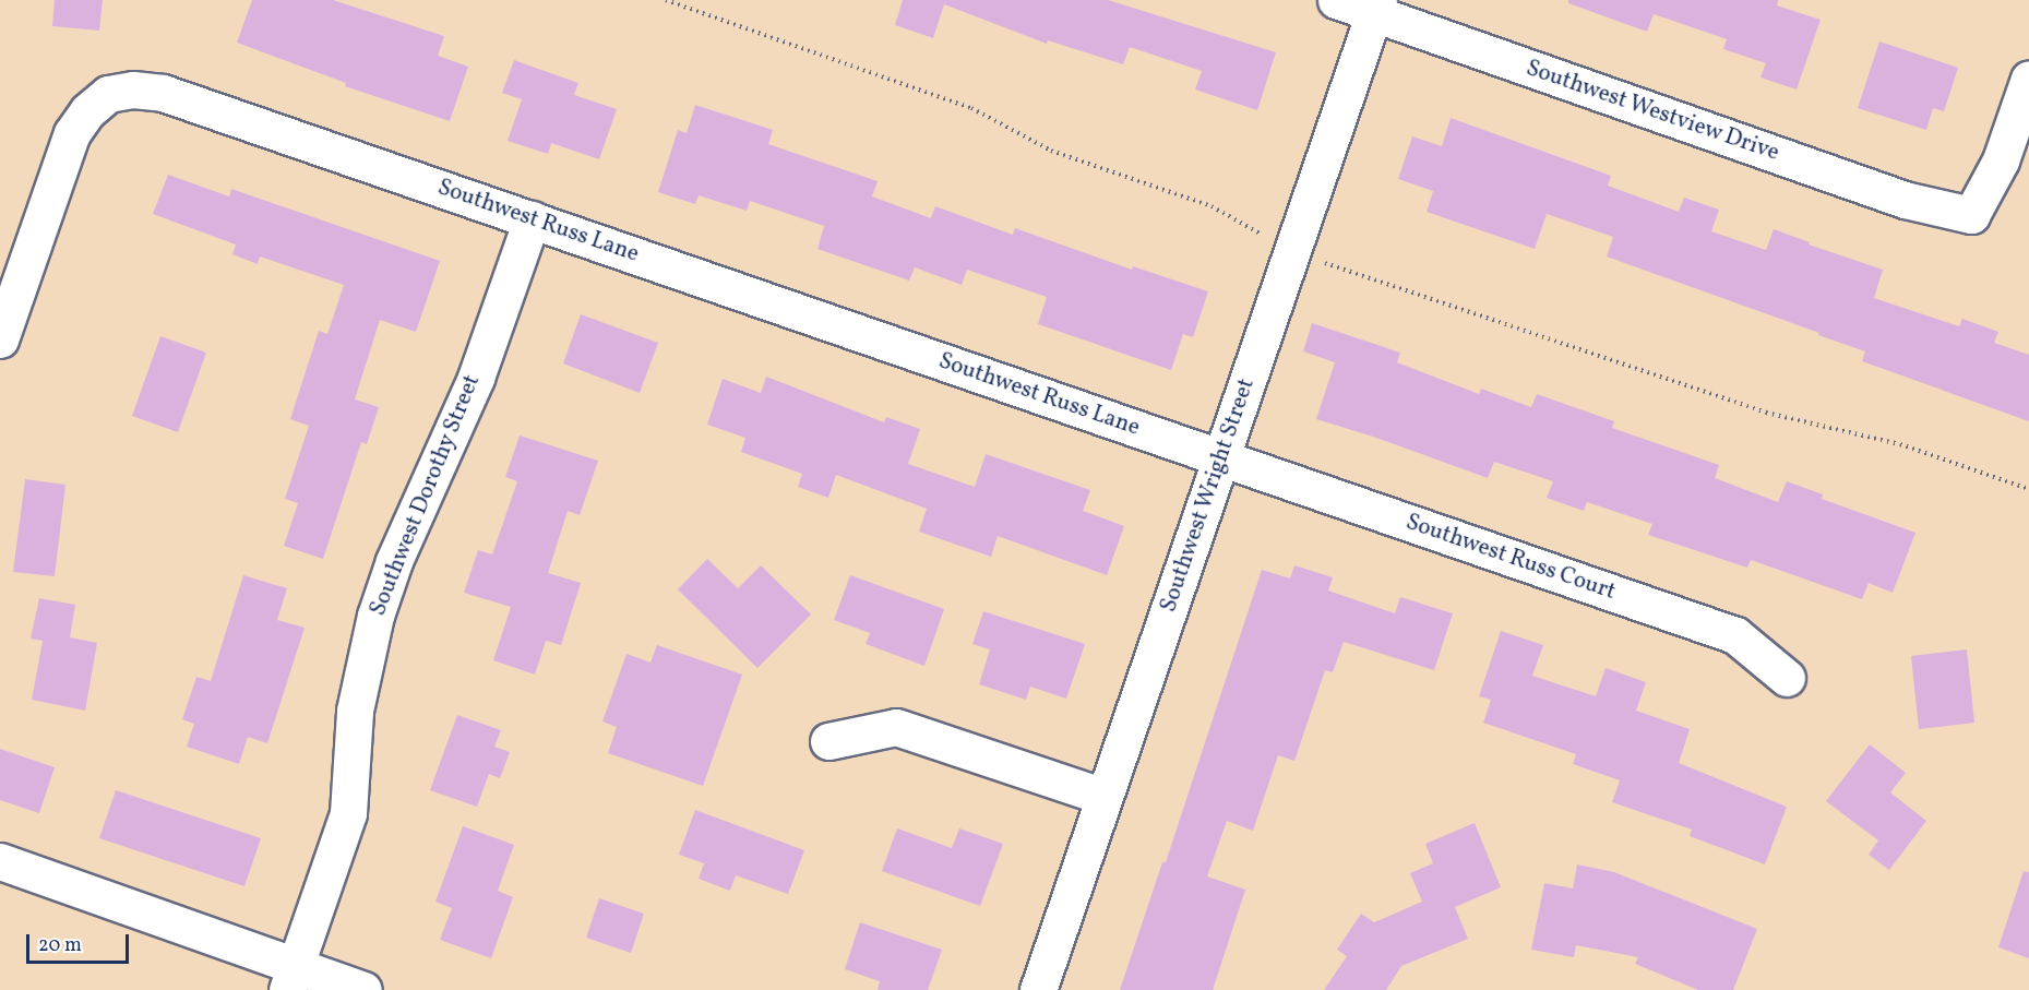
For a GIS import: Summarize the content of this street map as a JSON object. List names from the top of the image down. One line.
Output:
{"streets":{"street":["Southwest Westview Drive","Southwest Russ Lane","Southwest Dorothy Street","Southwest Wright Street","Southwest Russ Court"]},"crossings":[["Southwest Westview Drive","Southwest Wright Street"],["Southwest Russ Lane","Southwest Dorothy Street"],["Southwest Russ Lane","Southwest Wright Street"],["Southwest Russ Lane","Southwest Russ Court"],["Southwest Wright Street","Southwest Russ Court"]],"scale_bar":"20 m"}
